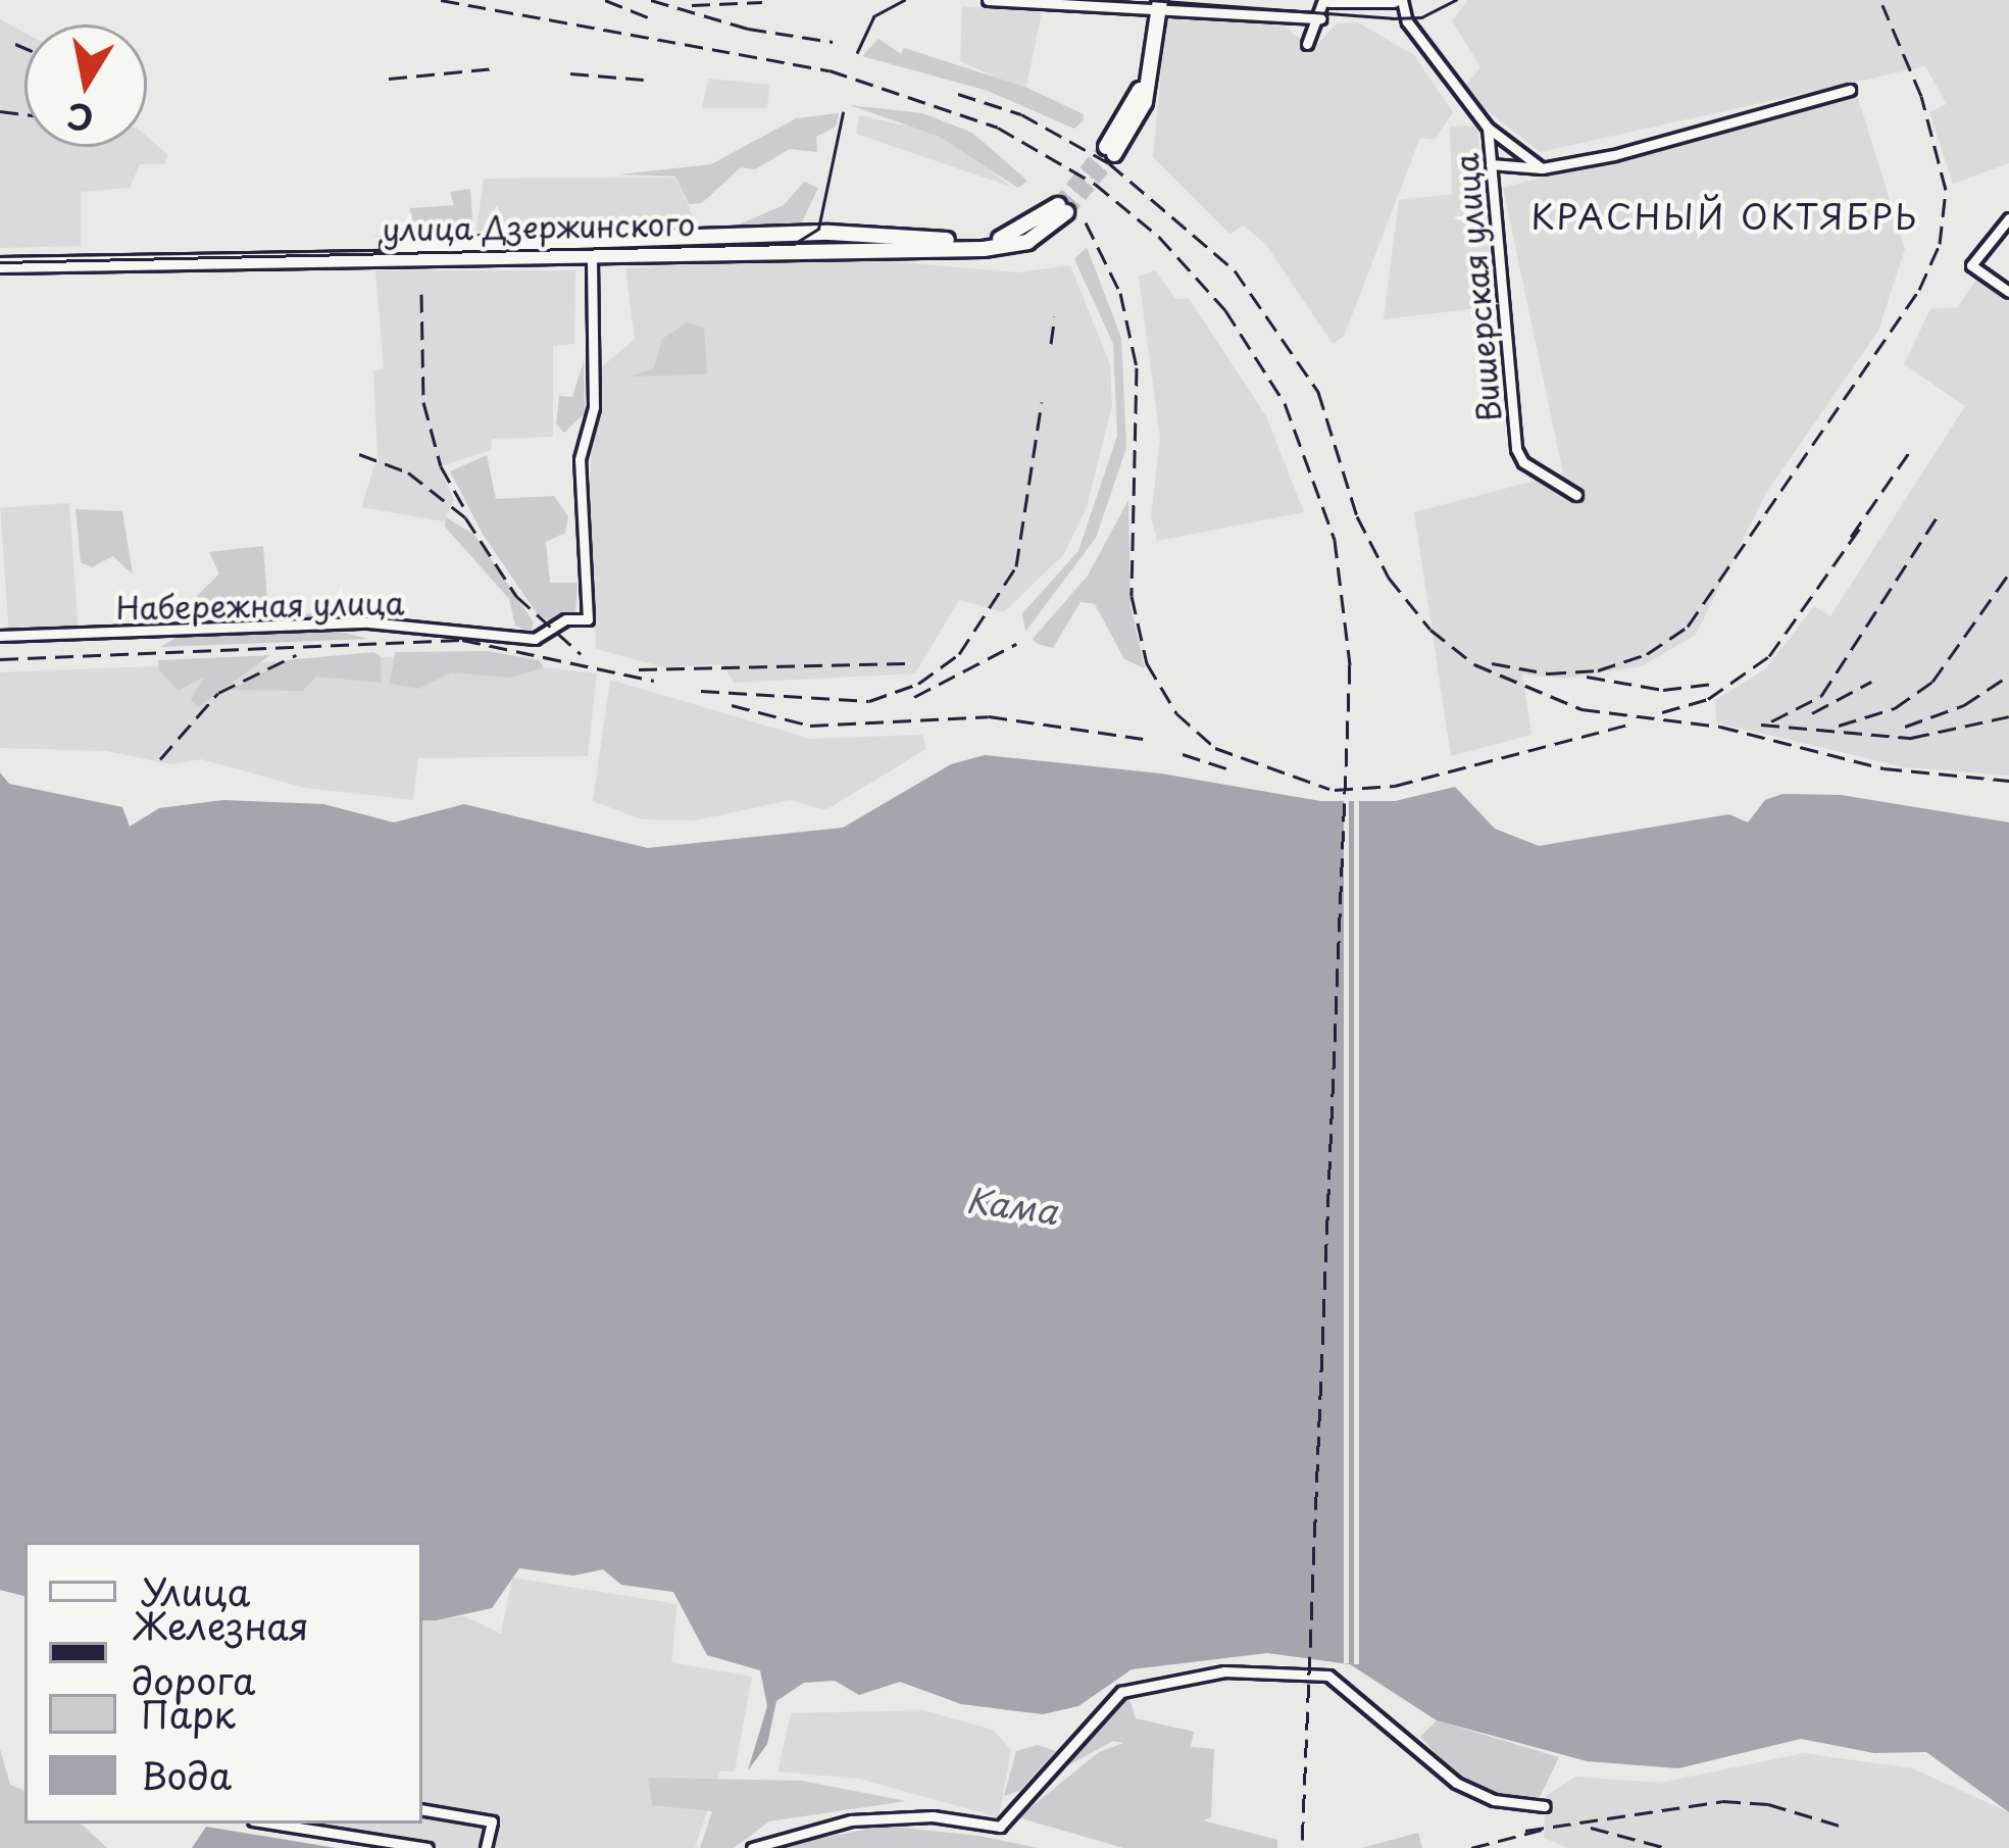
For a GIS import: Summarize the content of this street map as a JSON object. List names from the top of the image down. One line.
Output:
{"streets":{"main road":["улица Дзержинского"],"street":["Вишерская улица","Набережная улица"]},"crossings":[["улица Дзержинского","Набережная улица"]],"districts":["КРАСНЫЙ ОКТЯБРЬ"],"water":["Кама"],"legend":["Улица","Железная дорога","Парк","Вода"],"north":"bottom"}
